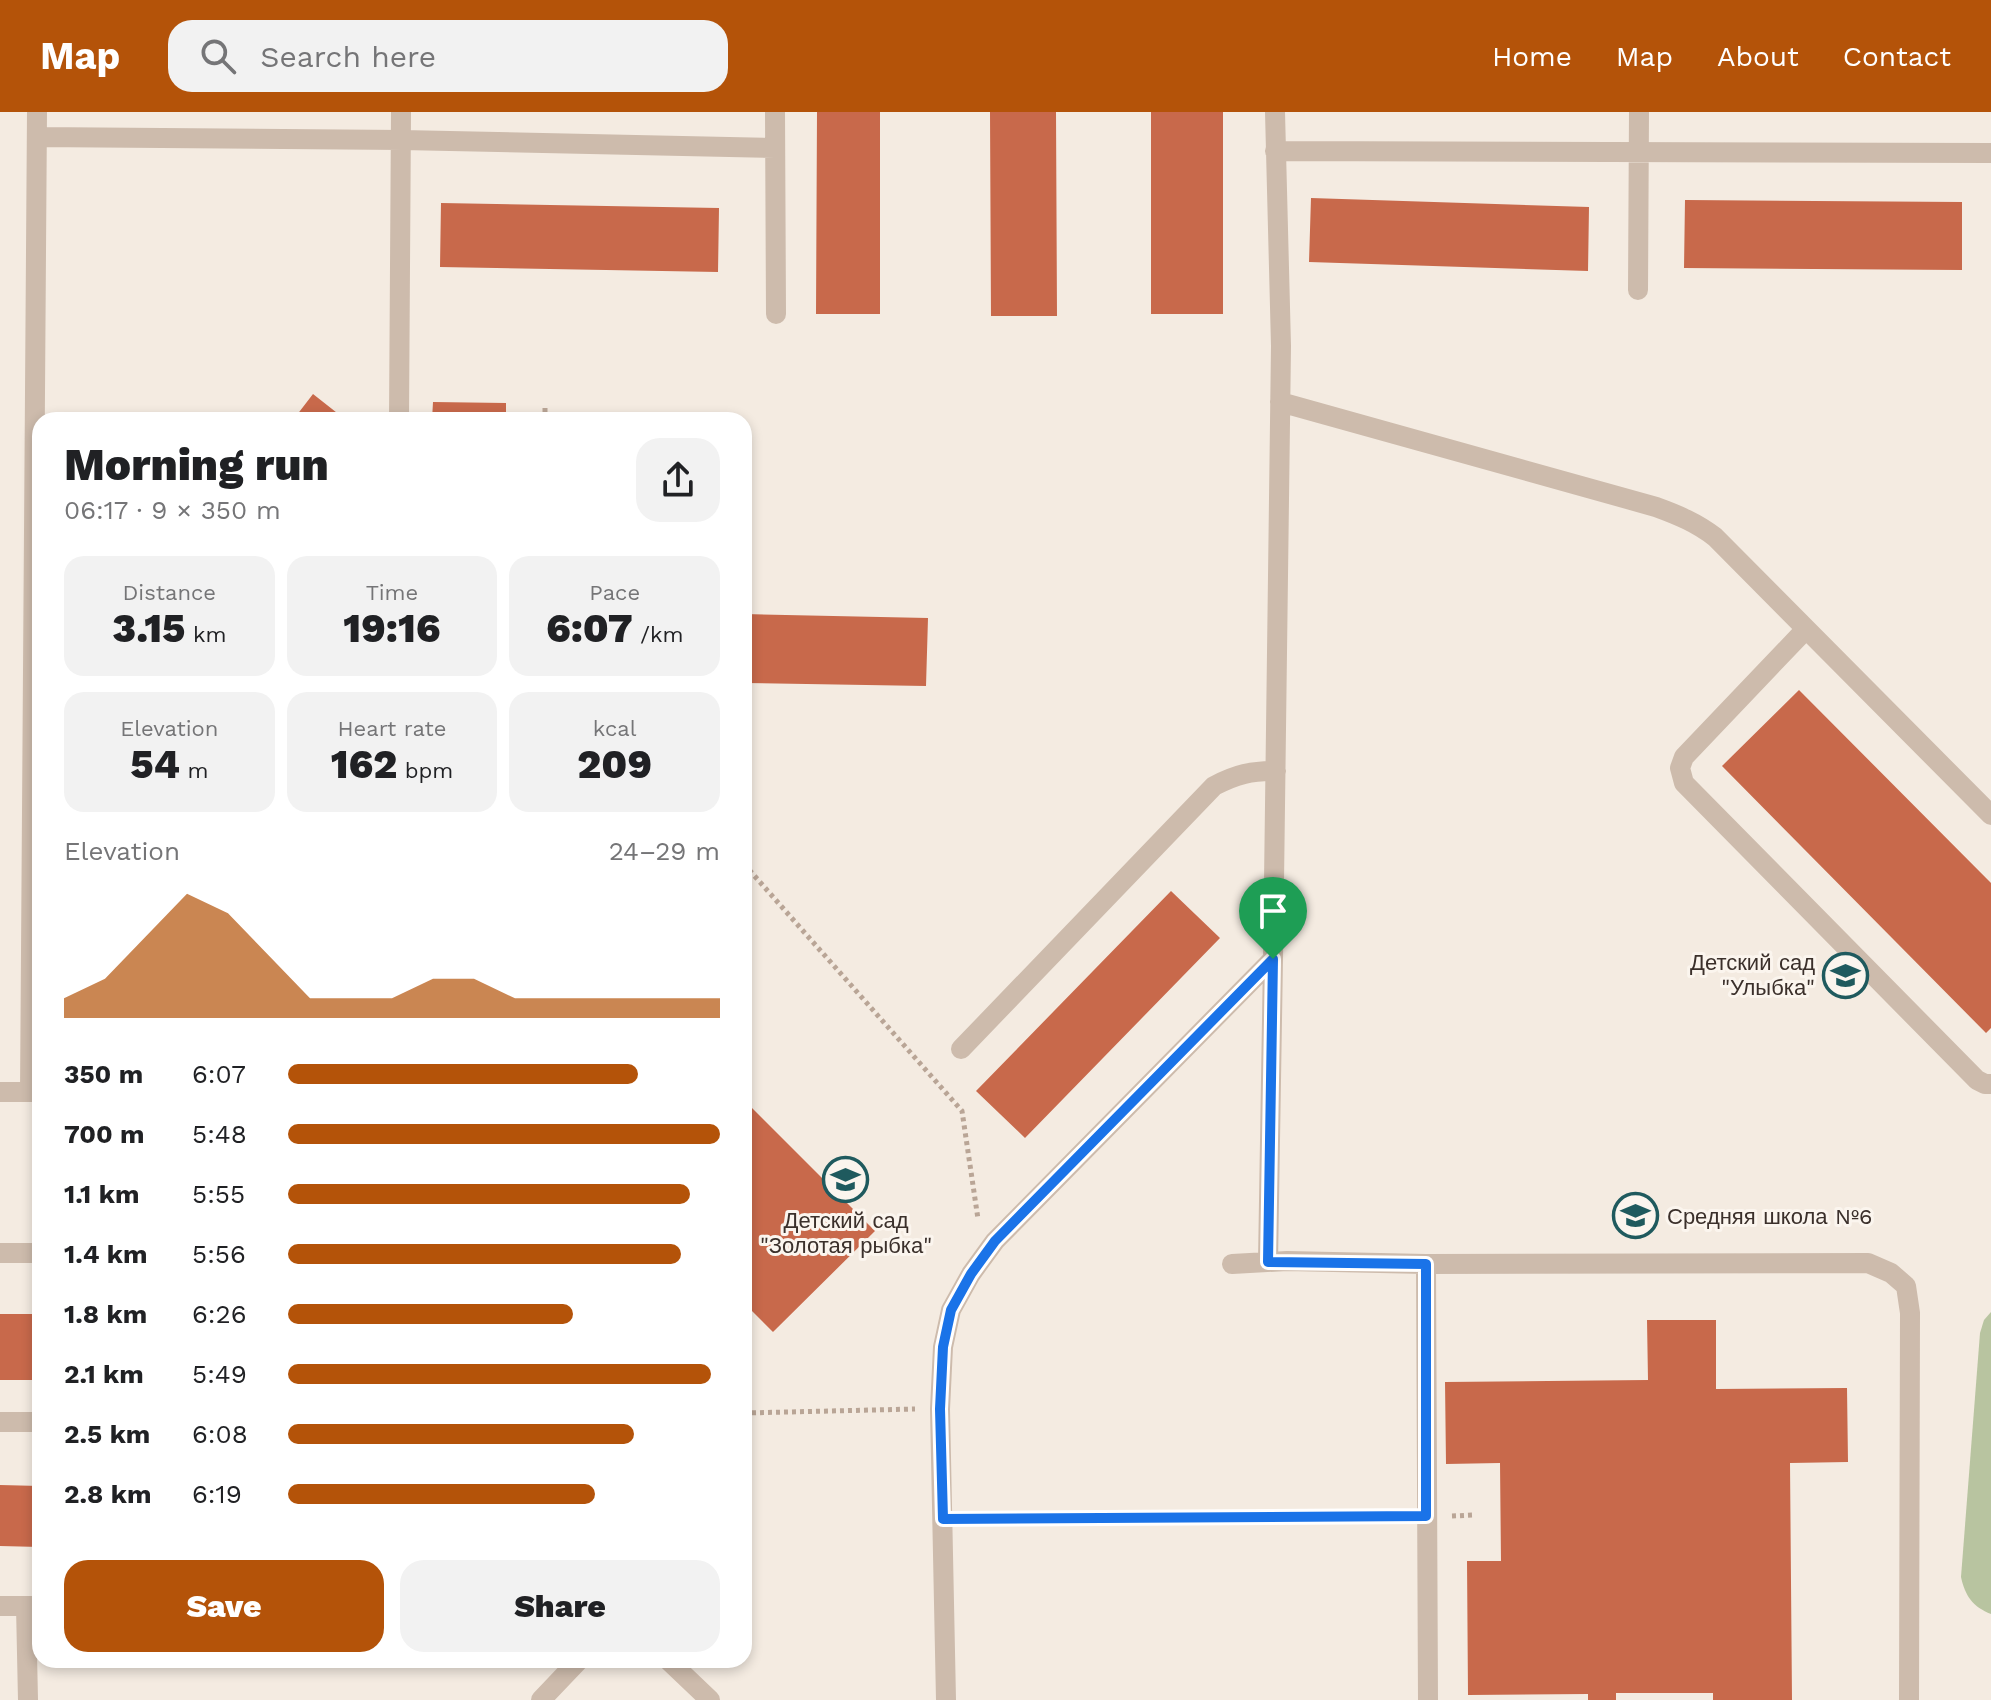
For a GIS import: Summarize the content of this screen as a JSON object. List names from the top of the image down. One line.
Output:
{"places":{"school or university":["Детский сад \"Улыбка\"","Детский сад \"Золотая рыбка\"","Средняя школа №6"]},"page":{"header":"Map","search":"Search here","nav":["Home","Map","About","Contact"],"heading":["Morning run","06:17 · 9 × 350 m"],"stats":[["Distance","3.15 km"],["Time","19:16"],["Pace","6:07 /km"],["Elevation","54 m"],["Heart rate","162 bpm"],["kcal","209"]],"chart":["Elevation","24–29 m"],"list":[{"name":"350 m","note":"6:07"},{"name":"700 m","note":"5:48"},{"name":"1.1 km","note":"5:55"},{"name":"1.4 km","note":"5:56"},{"name":"1.8 km","note":"6:26"},{"name":"2.1 km","note":"5:49"},{"name":"2.5 km","note":"6:08"},{"name":"2.8 km","note":"6:19"}],"buttons":["Save","Share"]}}
